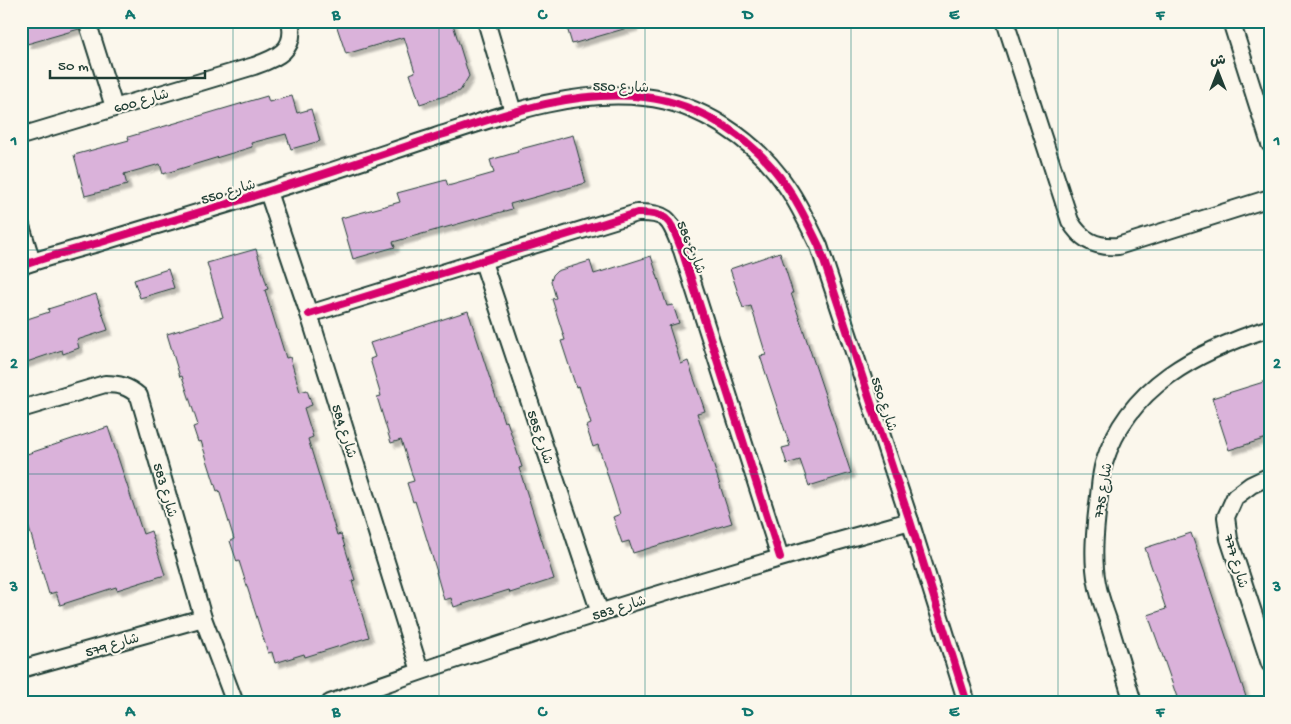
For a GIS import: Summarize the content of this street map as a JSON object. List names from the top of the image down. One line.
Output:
{"streets":{"street":["شارع 550","شارع 600","شارع 586","شارع 584","شارع 585","شارع 583","شارع 775","شارع 777","شارع 579"]},"crossings":[["شارع 550","شارع 584"],["شارع 550","شارع 583"],["شارع 586","شارع 584"],["شارع 586","شارع 585"],["شارع 586","شارع 583"],["شارع 584","شارع 583"],["شارع 585","شارع 583"],["شارع 583","شارع 579"]],"scale_bar":"50 m","north":"top","grid":{"columns":["A","B","C","D","E","F"],"rows":["1","2","3"]}}
